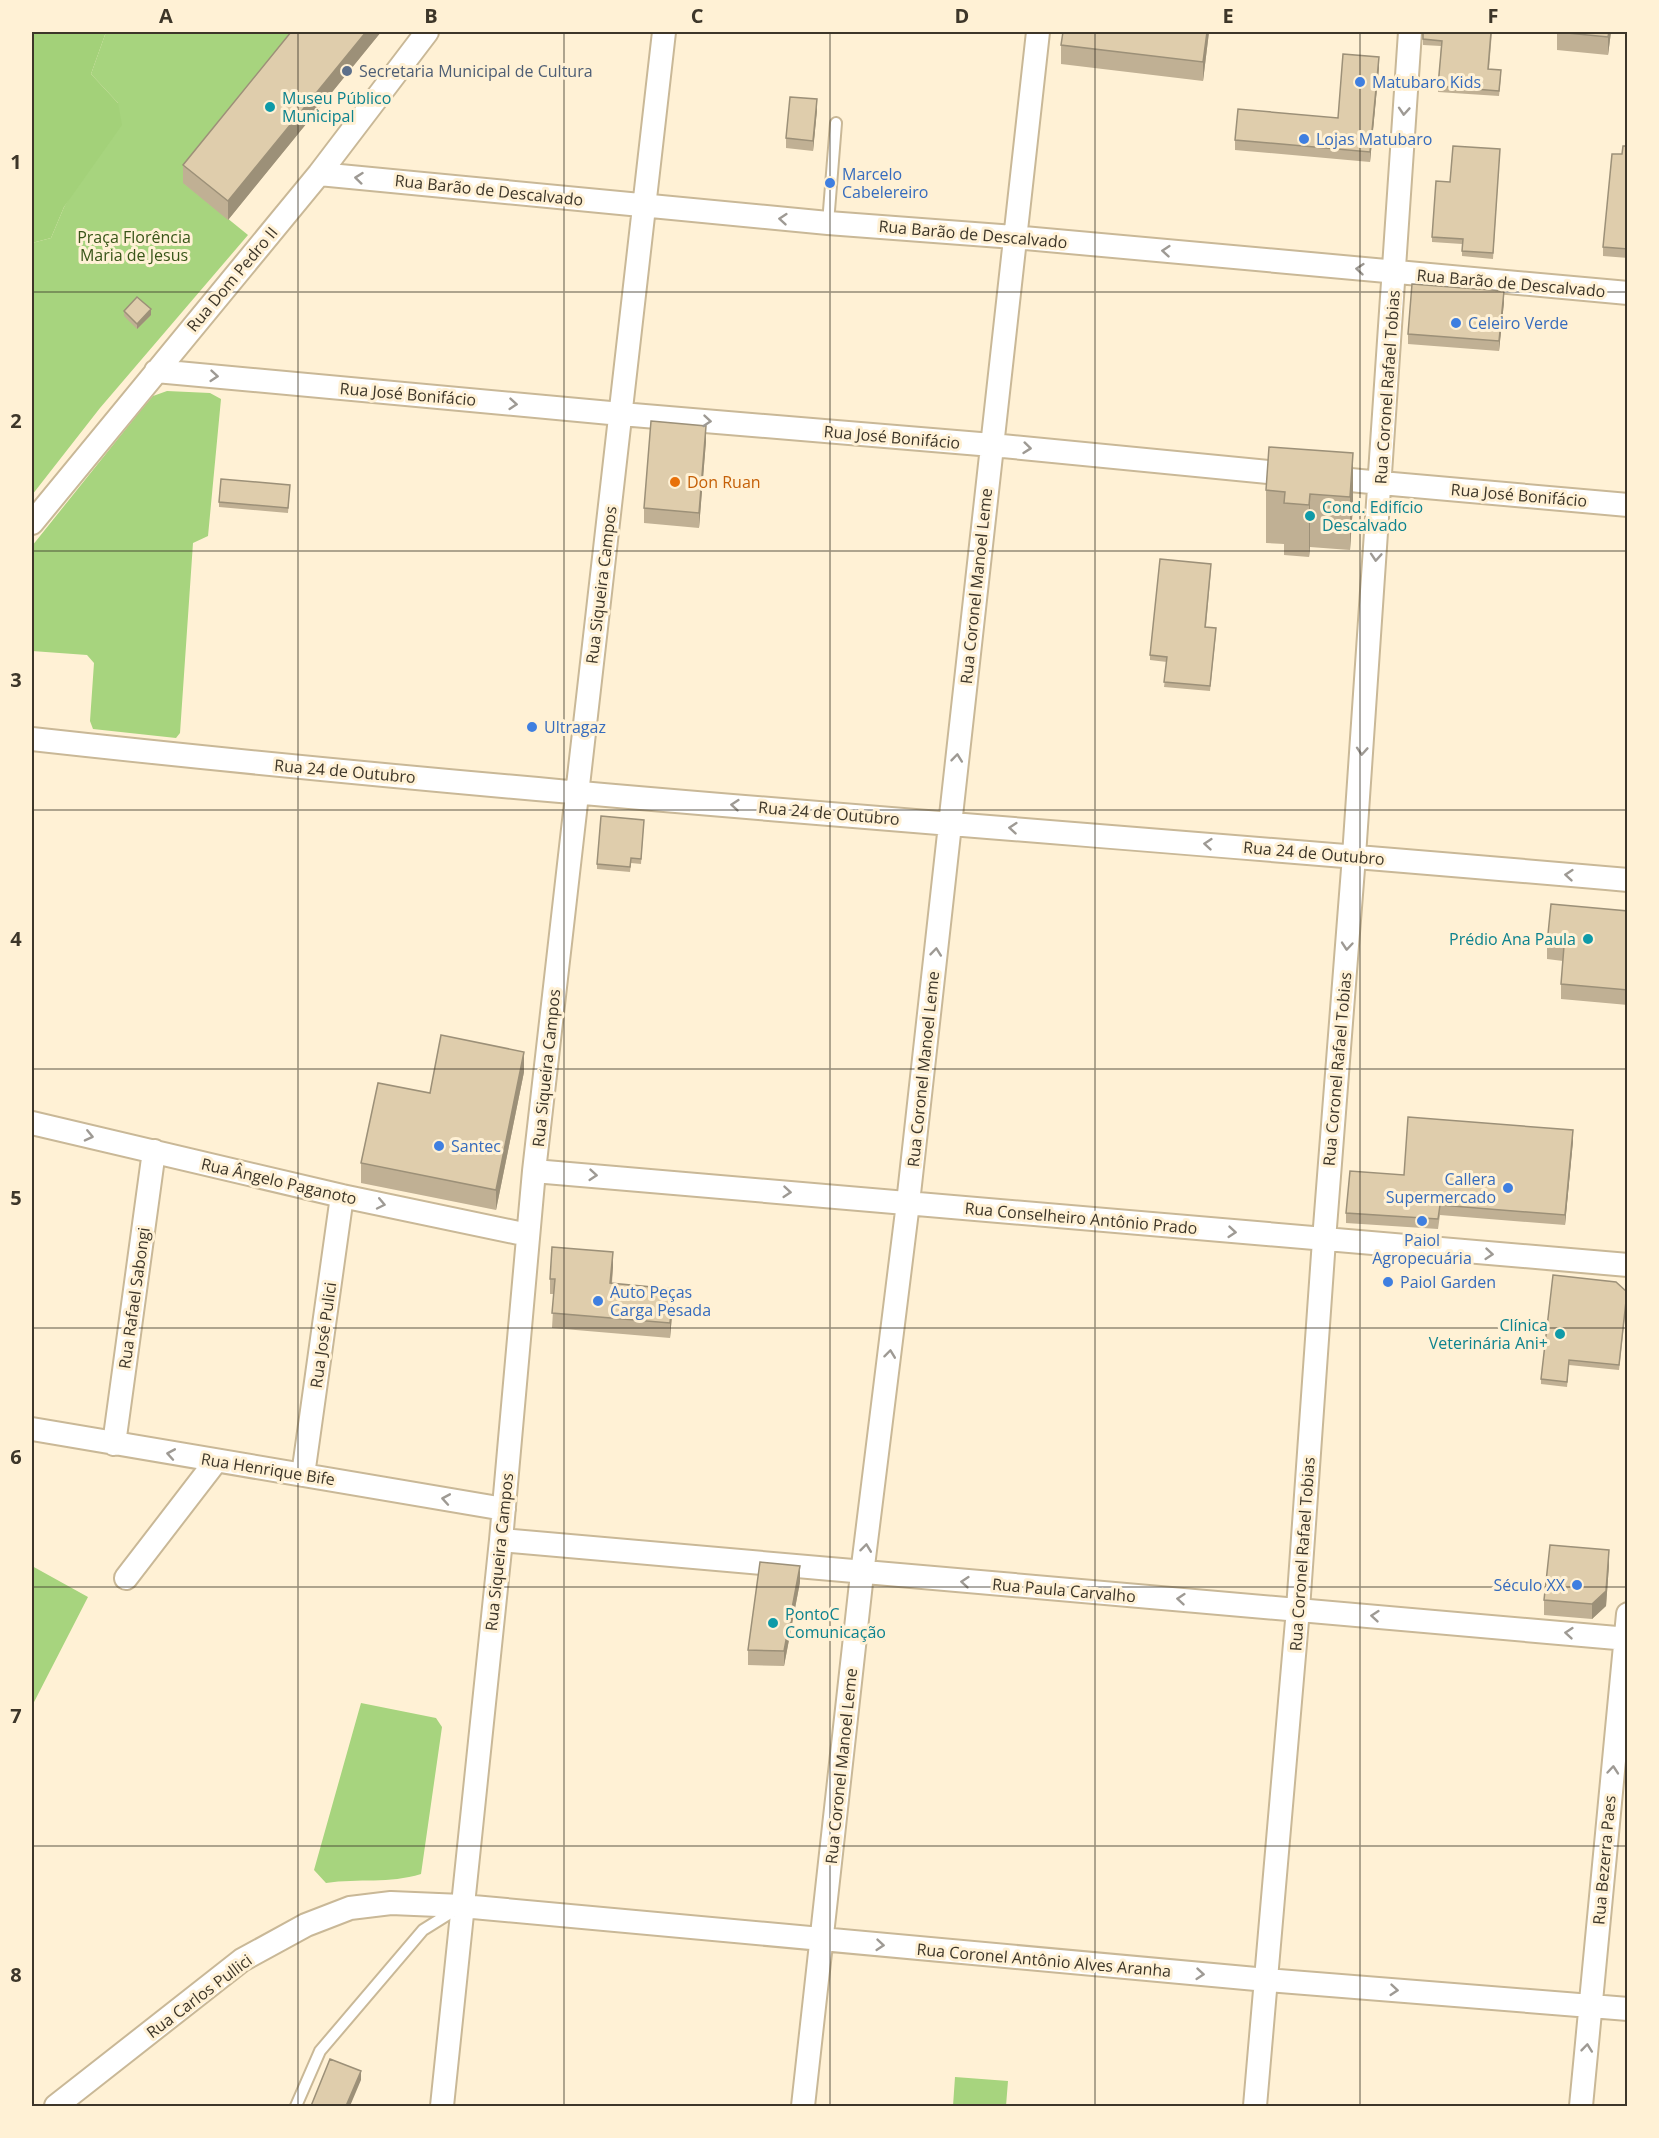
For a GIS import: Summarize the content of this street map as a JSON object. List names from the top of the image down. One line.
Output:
{"streets":{"street":["Rua Barão de Descalvado","Rua Dom Pedro II","Rua Coronel Rafael Tobias","Rua José Bonifácio","Rua Siqueira Campos","Rua Coronel Manoel Leme","Rua 24 de Outubro","Rua Ângelo Paganoto","Rua Conselheiro Antônio Prado","Rua Rafael Sabongi","Rua José Pulici","Rua Henrique Bife","Rua Paula Carvalho","Rua Bezerra Paes","Rua Coronel Antônio Alves Aranha","Rua Carlos Pullici"]},"crossings":[["Rua Barão de Descalvado","Rua Dom Pedro II"],["Rua Barão de Descalvado","Rua Coronel Rafael Tobias"],["Rua Barão de Descalvado","Rua Siqueira Campos"],["Rua Barão de Descalvado","Rua Coronel Manoel Leme"],["Rua Dom Pedro II","Rua José Bonifácio"],["Rua Coronel Rafael Tobias","Rua José Bonifácio"],["Rua Coronel Rafael Tobias","Rua 24 de Outubro"],["Rua Coronel Rafael Tobias","Rua Conselheiro Antônio Prado"],["Rua Coronel Rafael Tobias","Rua Paula Carvalho"],["Rua Coronel Rafael Tobias","Rua Coronel Antônio Alves Aranha"],["Rua José Bonifácio","Rua Siqueira Campos"],["Rua José Bonifácio","Rua Coronel Manoel Leme"],["Rua Siqueira Campos","Rua 24 de Outubro"],["Rua Siqueira Campos","Rua Ângelo Paganoto"],["Rua Siqueira Campos","Rua Conselheiro Antônio Prado"],["Rua Siqueira Campos","Rua Henrique Bife"],["Rua Siqueira Campos","Rua Paula Carvalho"],["Rua Siqueira Campos","Rua Coronel Antônio Alves Aranha"],["Rua Siqueira Campos","Rua Carlos Pullici"],["Rua Coronel Manoel Leme","Rua 24 de Outubro"],["Rua Coronel Manoel Leme","Rua Conselheiro Antônio Prado"],["Rua Coronel Manoel Leme","Rua Paula Carvalho"],["Rua Coronel Manoel Leme","Rua Coronel Antônio Alves Aranha"],["Rua Ângelo Paganoto","Rua Rafael Sabongi"],["Rua Ângelo Paganoto","Rua José Pulici"],["Rua Rafael Sabongi","Rua Henrique Bife"],["Rua José Pulici","Rua Henrique Bife"],["Rua Paula Carvalho","Rua Bezerra Paes"],["Rua Bezerra Paes","Rua Coronel Antônio Alves Aranha"],["Rua Coronel Antônio Alves Aranha","Rua Carlos Pullici"]],"one_way":["Rua Barão de Descalvado","Rua Coronel Rafael Tobias","Rua José Bonifácio","Rua Coronel Manoel Leme","Rua 24 de Outubro","Rua Ângelo Paganoto","Rua Conselheiro Antônio Prado","Rua Henrique Bife","Rua Paula Carvalho","Rua Bezerra Paes","Rua Coronel Antônio Alves Aranha"],"parks":["Praça Florência Maria de Jesus"],"places":["Secretaria Municipal de Cultura","Matubaro Kids","Museu Público Municipal","Lojas Matubaro","Marcelo Cabelereiro","Celeiro Verde","Don Ruan","Cond. Edifício Descalvado","Ultragaz","Prédio Ana Paula","Santec","Callera Supermercado","Paiol Agropecuária","Paiol Garden","Auto Peças Carga Pesada","Clínica Veterinária Ani+","Século XX","PontoC Comunicação"],"grid":{"columns":["A","B","C","D","E","F"],"rows":["1","2","3","4","5","6","7","8"]}}
